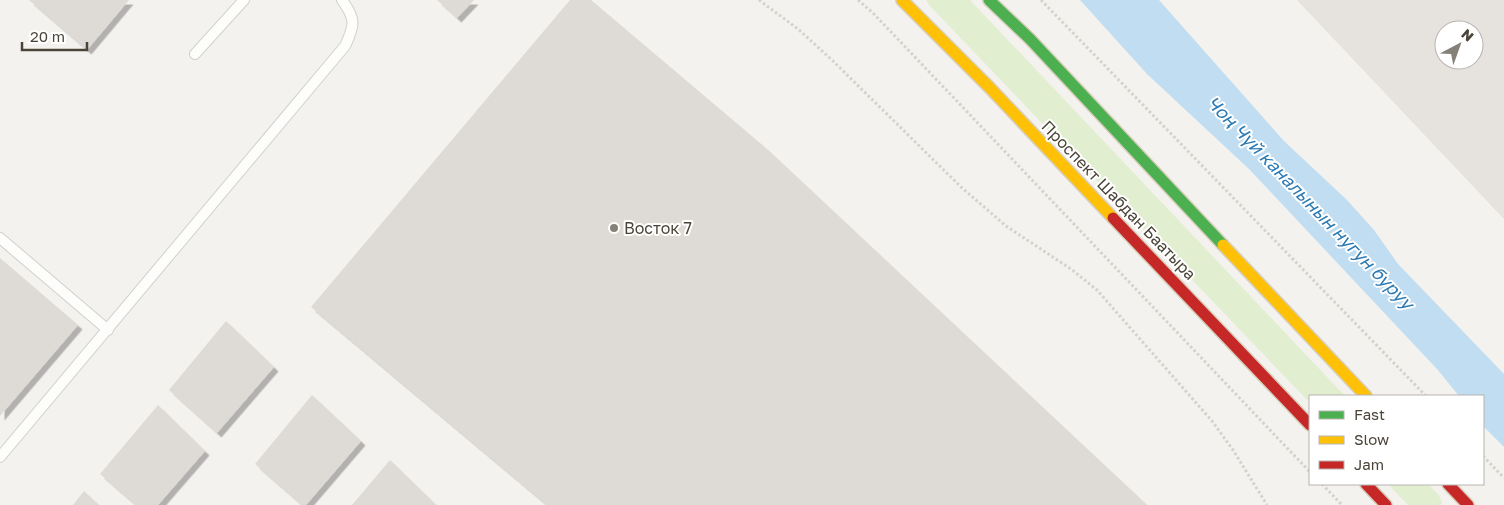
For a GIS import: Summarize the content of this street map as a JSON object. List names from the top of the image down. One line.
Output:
{"streets":{"main road":["Проспект Шабдан Баатыра"]},"water":["Чоң Чүй каналынын нугун буруу"],"places":["Восток 7"],"legend":["Fast","Slow","Jam"],"scale_bar":"20 m","north":"top right"}
